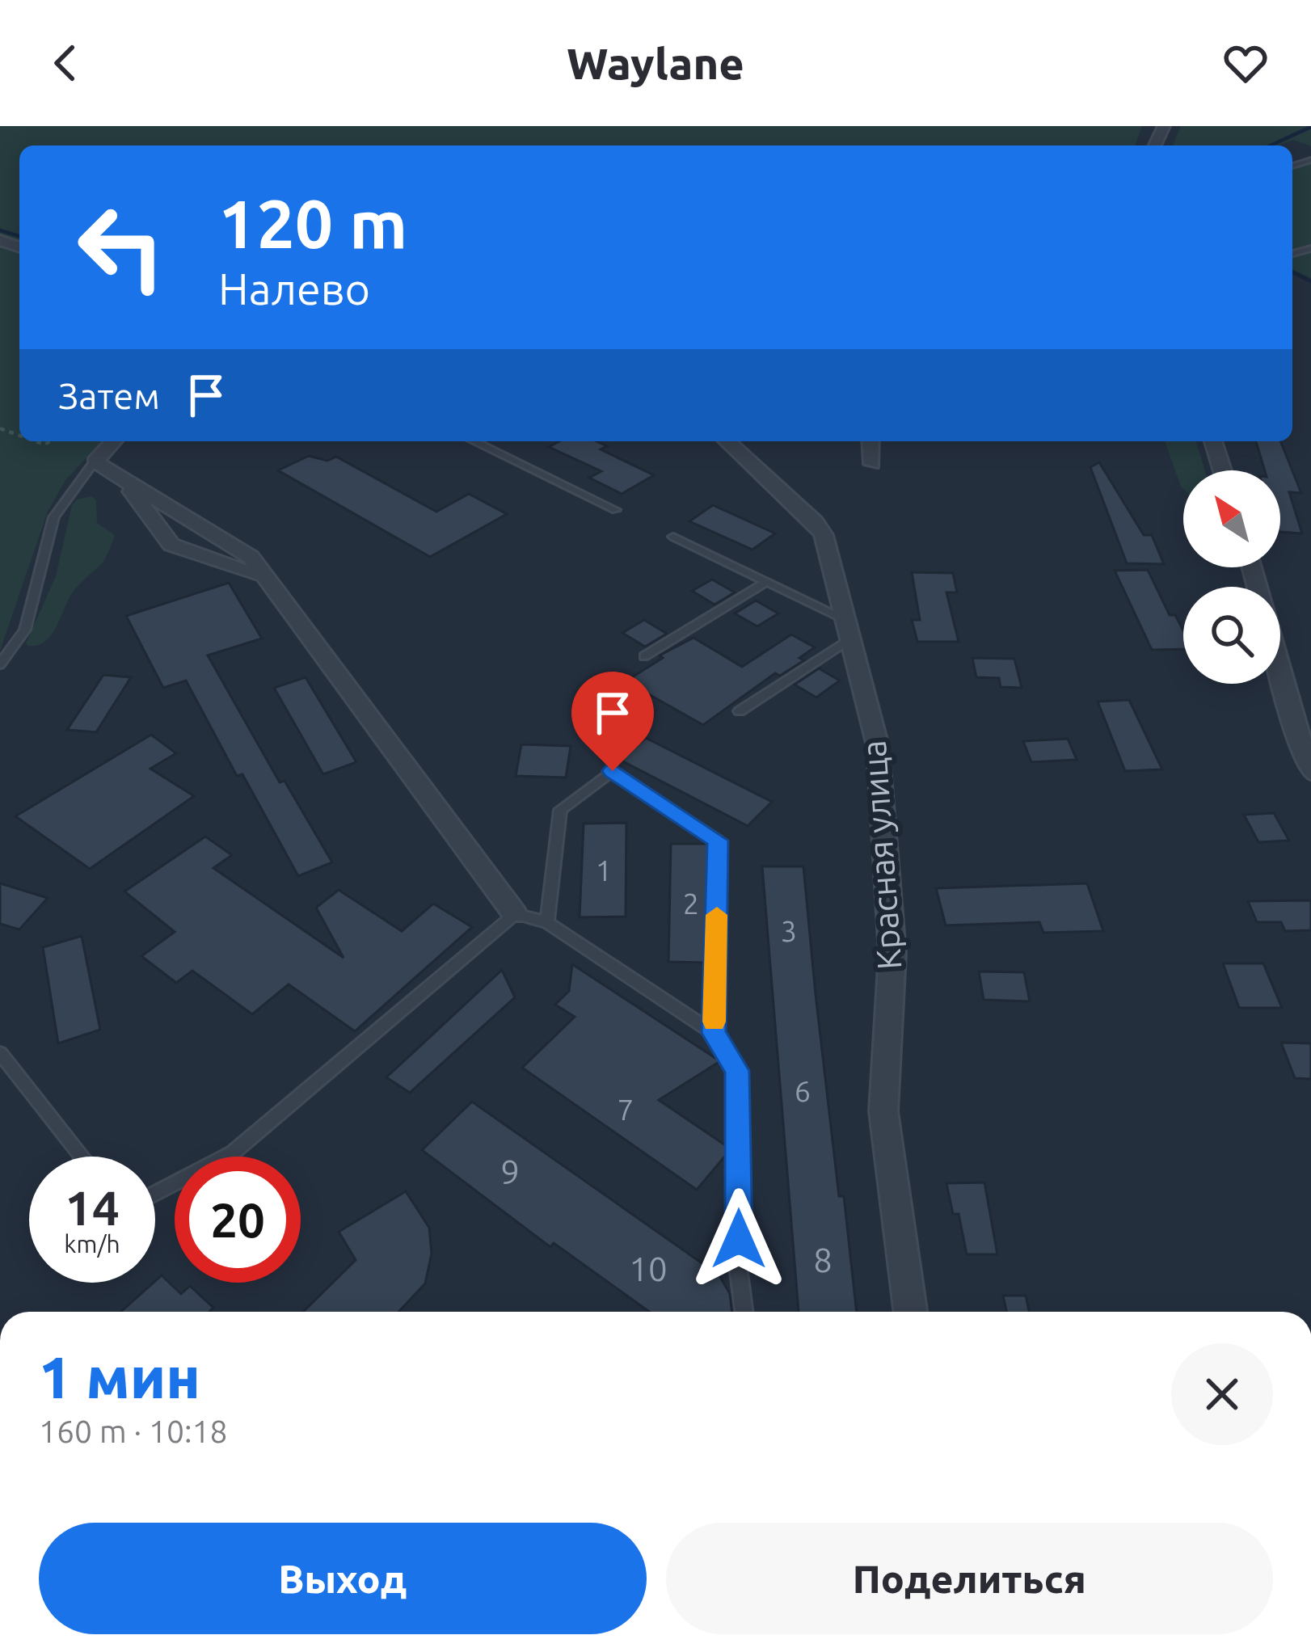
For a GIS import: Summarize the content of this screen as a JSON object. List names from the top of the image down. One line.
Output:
{"streets":{"street":["Красная улица"]},"house_numbers":["1","2","3","6","7","9","8","10"],"north":"top left","page":{"header":"Waylane","turn":["120 m","Налево"],"then":"Затем","speed":"14 km/h","limit":"20","heading":["1 мин","160 m · 10:18"],"buttons":["Выход","Поделиться"]}}
